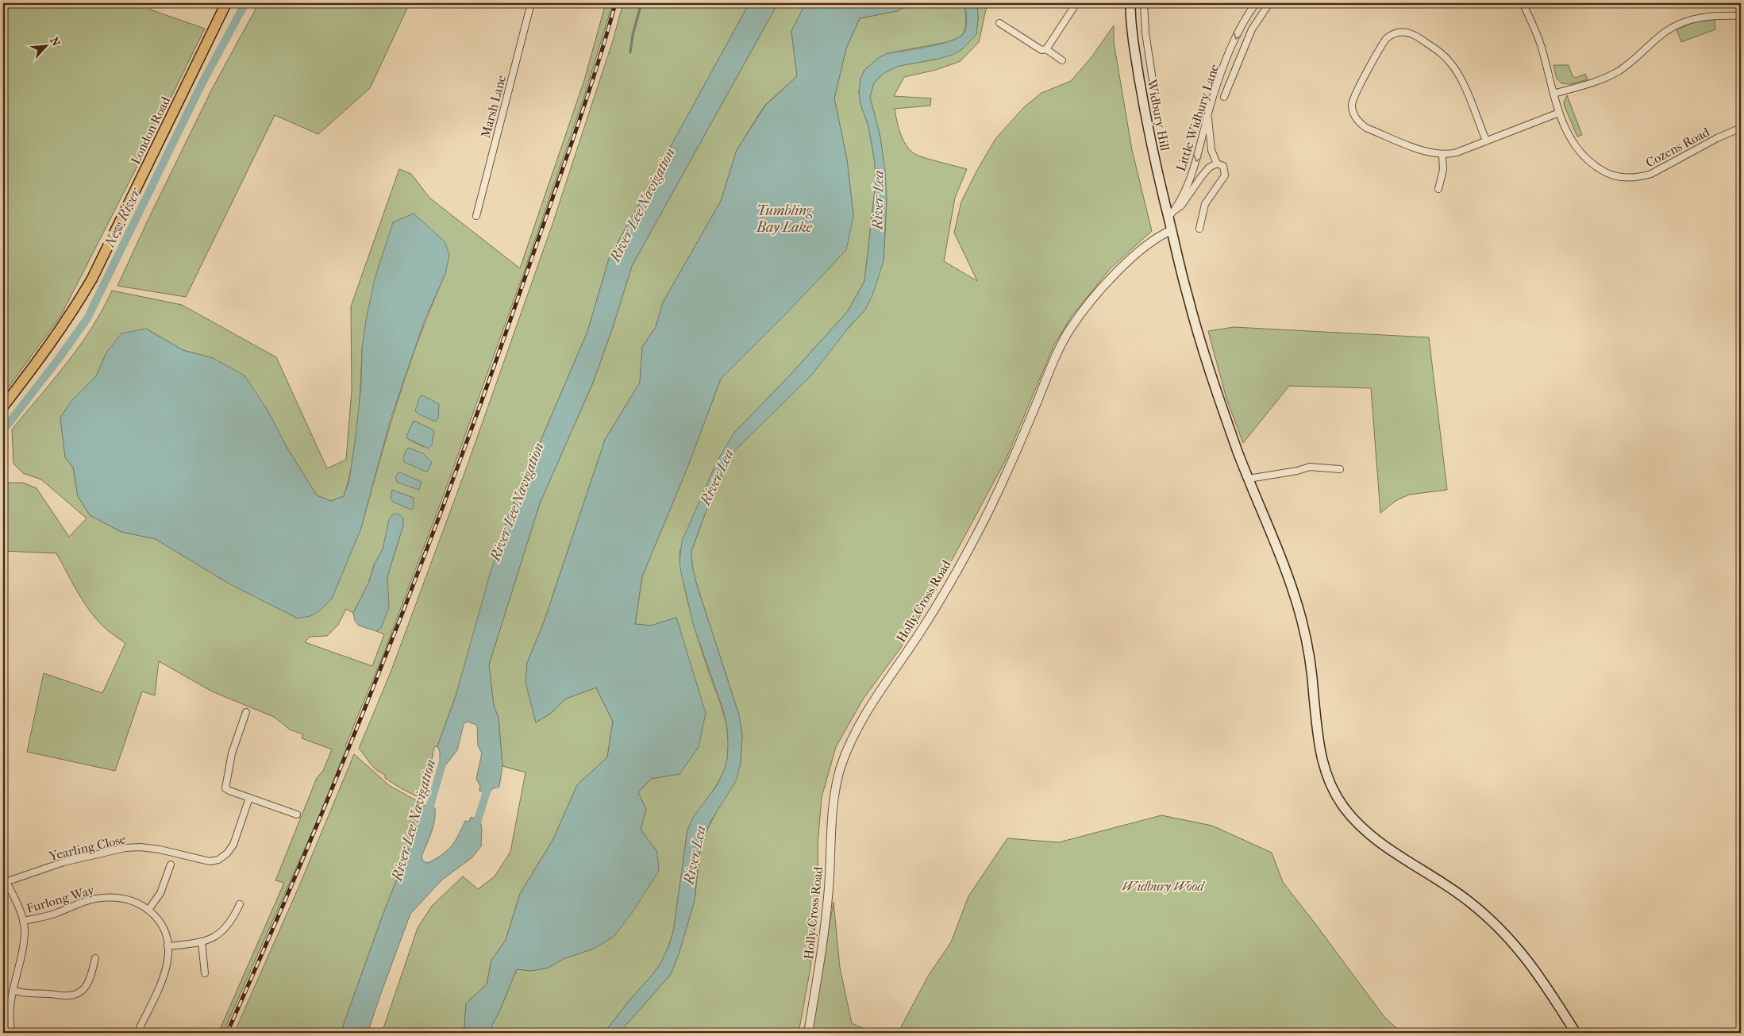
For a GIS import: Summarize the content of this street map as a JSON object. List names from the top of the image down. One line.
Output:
{"streets":{"main road":["Widbury Hill","London Road"],"street":["Marsh Lane","Little Widbury Lane","Cozens Road","Holly Cross Road","Yearling Close","Furlong Way"]},"crossings":[["Widbury Hill","Little Widbury Lane"],["Widbury Hill","Holly Cross Road"],["Yearling Close","Furlong Way"]],"water":["River Lea","River Lee Navigation","Tumbling Bay Lake","New River"],"parks":["Widbury Wood"],"north":"top right"}
